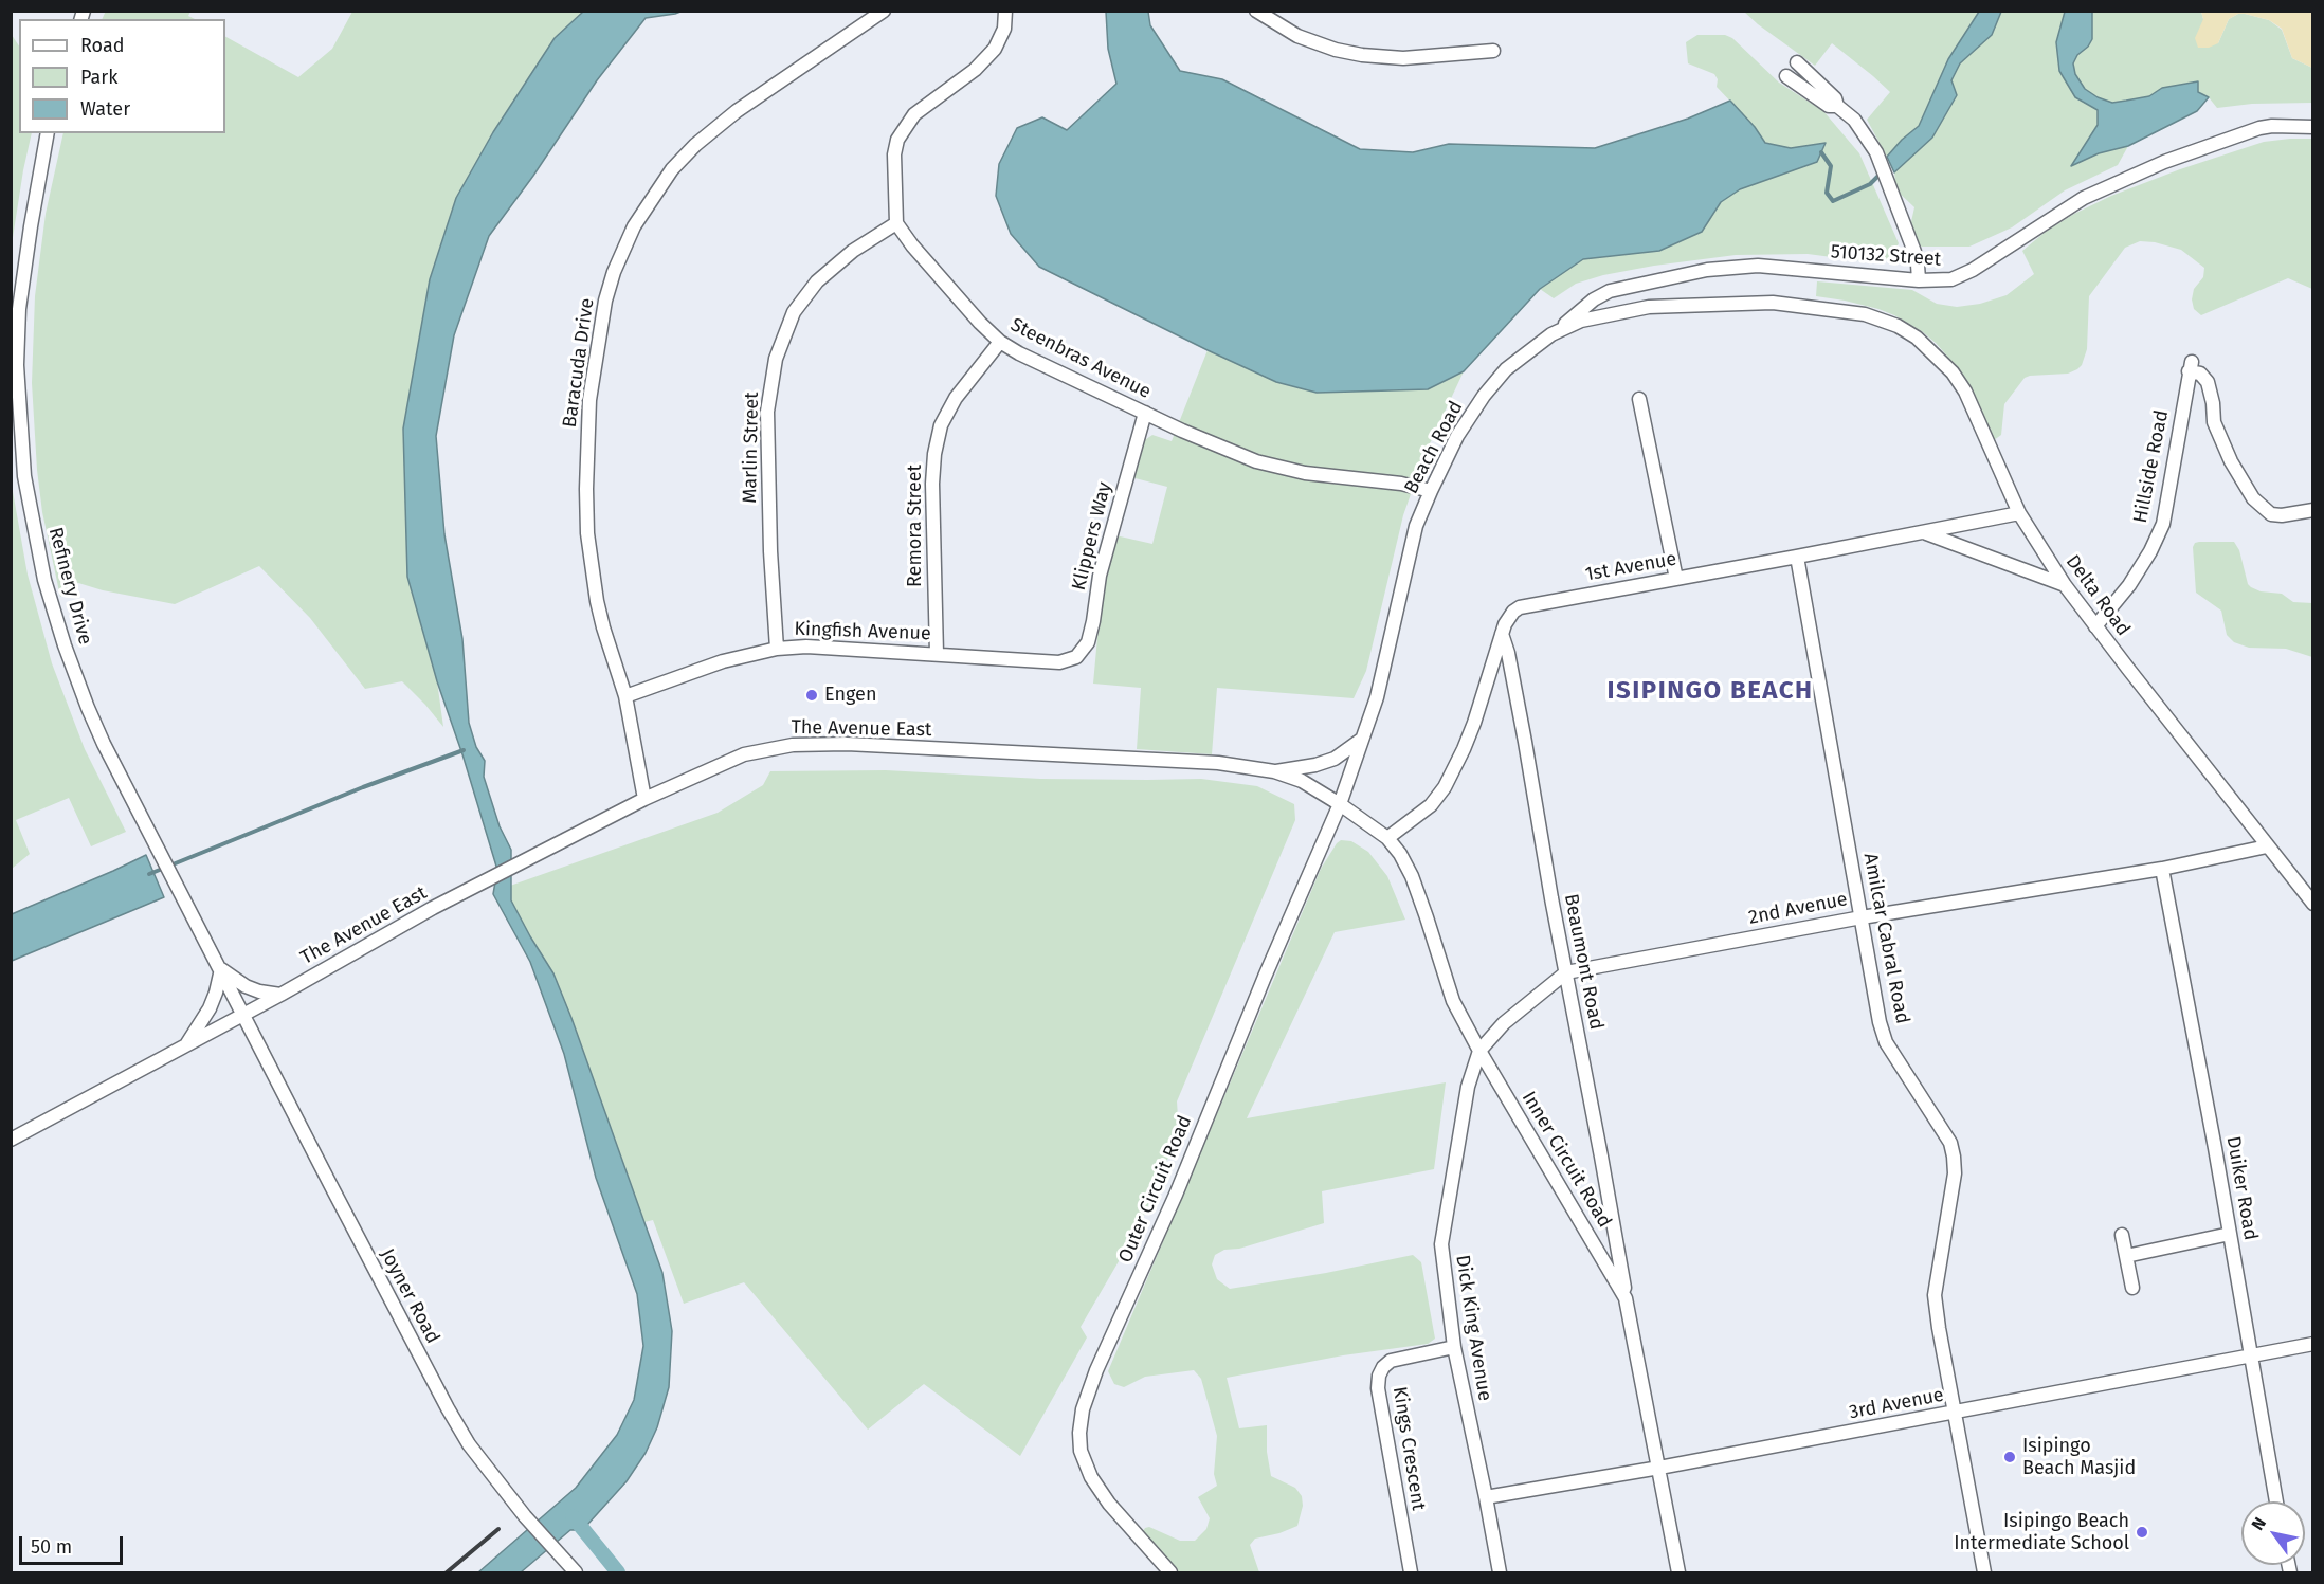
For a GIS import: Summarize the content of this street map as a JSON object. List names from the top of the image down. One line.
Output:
{"streets":{"street":["510132 Street","Steenbras Avenue","Baracuda Drive","Marlin Street","Beach Road","Hillside Road","Remora Street","Klippers Way","1st Avenue","Refinery Drive","Delta Road","Kingfish Avenue","The Avenue East","2nd Avenue","Amilcar Cabral Road","Beaumont Road","Inner Circuit Road","Duiker Road","Outer Circuit Road","Joyner Road","Dick King Avenue","3rd Avenue","Kings Crescent"]},"crossings":[["510132 Street","Beach Road"],["Steenbras Avenue","Marlin Street"],["Steenbras Avenue","Beach Road"],["Steenbras Avenue","Remora Street"],["Steenbras Avenue","Klippers Way"],["Baracuda Drive","Kingfish Avenue"],["Baracuda Drive","The Avenue East"],["Marlin Street","Kingfish Avenue"],["Beach Road","Delta Road"],["Beach Road","The Avenue East"],["Beach Road","Inner Circuit Road"],["Beach Road","Outer Circuit Road"],["Hillside Road","Delta Road"],["Remora Street","Kingfish Avenue"],["Klippers Way","Kingfish Avenue"],["1st Avenue","Delta Road"],["1st Avenue","Amilcar Cabral Road"],["1st Avenue","Beaumont Road"],["1st Avenue","Inner Circuit Road"],["Refinery Drive","The Avenue East"],["Refinery Drive","Joyner Road"],["Delta Road","2nd Avenue"],["The Avenue East","Inner Circuit Road"],["The Avenue East","Outer Circuit Road"],["The Avenue East","Joyner Road"],["2nd Avenue","Amilcar Cabral Road"],["2nd Avenue","Beaumont Road"],["2nd Avenue","Inner Circuit Road"],["2nd Avenue","Duiker Road"],["2nd Avenue","Dick King Avenue"],["Amilcar Cabral Road","3rd Avenue"],["Beaumont Road","Inner Circuit Road"],["Inner Circuit Road","Outer Circuit Road"],["Inner Circuit Road","Dick King Avenue"],["Inner Circuit Road","3rd Avenue"],["Duiker Road","3rd Avenue"],["Dick King Avenue","3rd Avenue"],["Dick King Avenue","Kings Crescent"]],"districts":["ISIPINGO BEACH"],"places":["Engen","Isipingo Beach Masjid","Isipingo Beach Intermediate School"],"legend":["Road","Park","Water"],"scale_bar":"50 m","north":"top left"}
